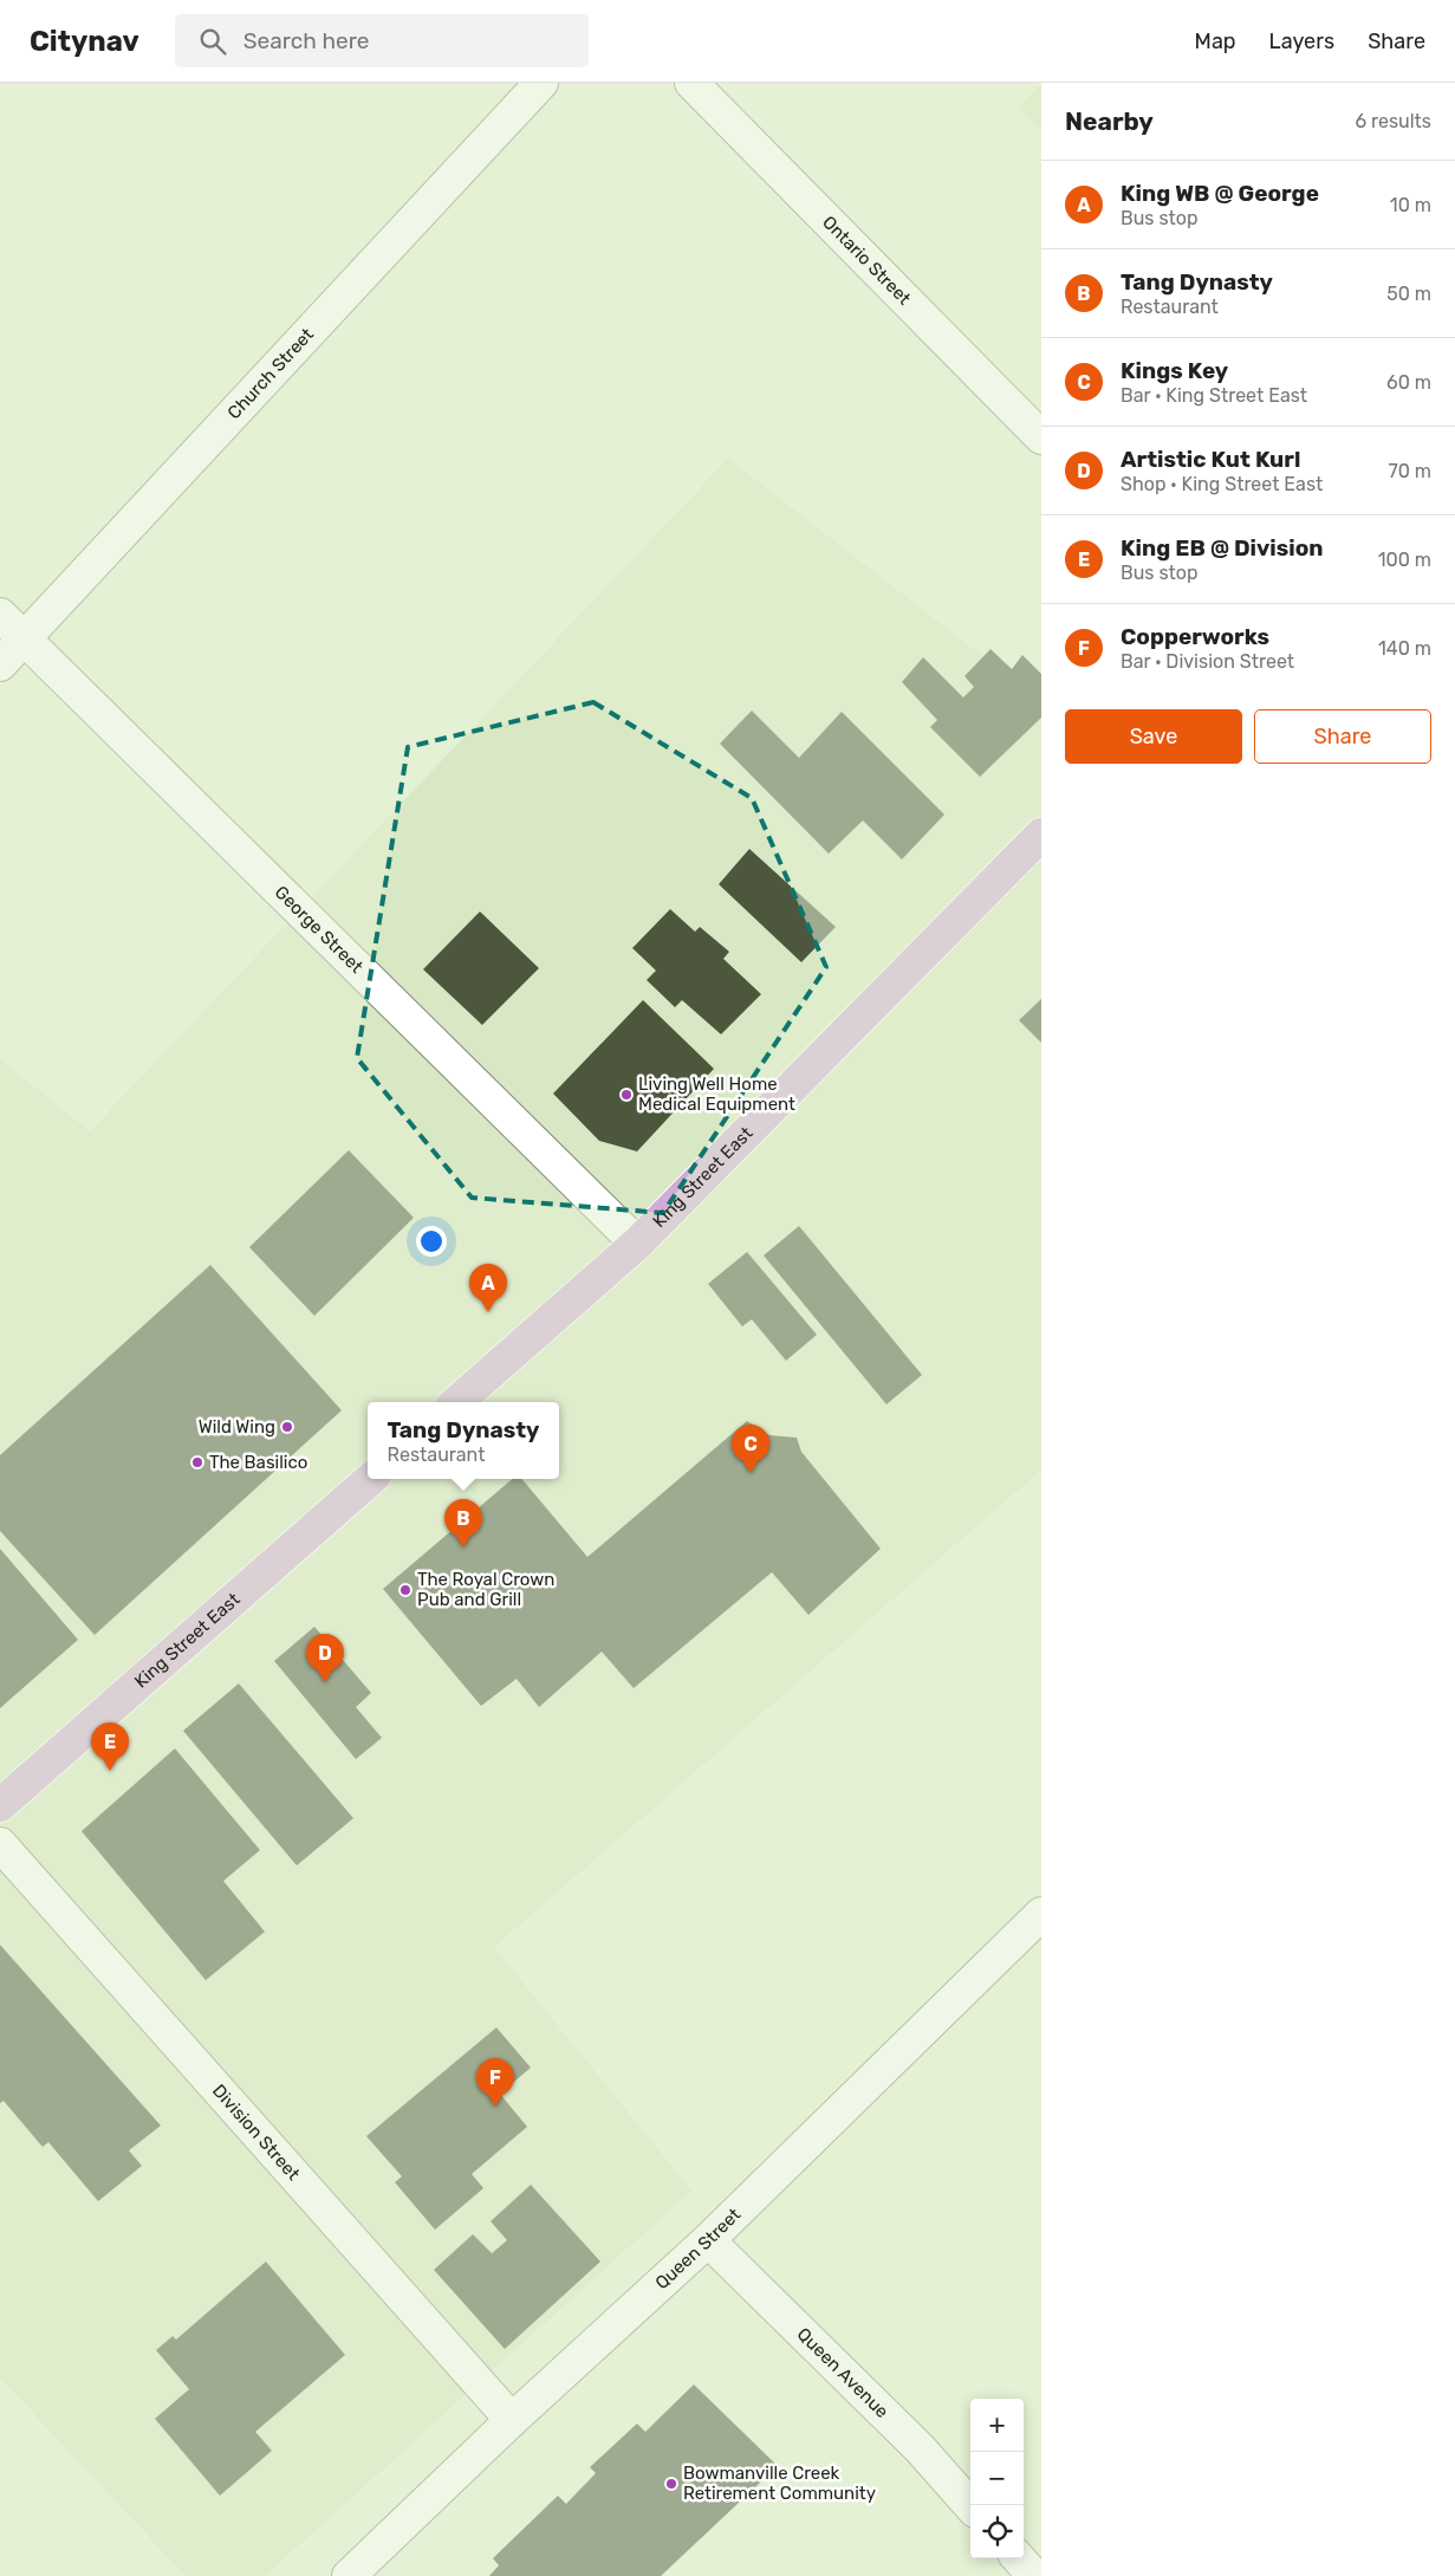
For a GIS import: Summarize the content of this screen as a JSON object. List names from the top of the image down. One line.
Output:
{"streets":{"main road":["King Street East"],"street":["Ontario Street","Church Street","George Street","Division Street","Queen Street","Queen Avenue"]},"crossings":[["Church Street","George Street"],["George Street","King Street East"],["Division Street","Queen Street"],["Queen Street","Queen Avenue"]],"places":["Living Well Home Medical Equipment","Wild Wing","The Basilico","The Royal Crown Pub and Grill","Bowmanville Creek Retirement Community"],"page":{"header":"Citynav","search":"Search here","nav":["Map","Layers","Share"],"heading":["Nearby","6 results"],"list":[{"mark":"A","name":"King WB @ George","note":"Bus stop","value":"10 m"},{"mark":"B","name":"Tang Dynasty","note":"Restaurant","value":"50 m"},{"mark":"C","name":"Kings Key","note":"Bar · King Street East","value":"60 m"},{"mark":"D","name":"Artistic Kut Kurl","note":"Shop · King Street East","value":"70 m"},{"mark":"E","name":"King EB @ Division","note":"Bus stop","value":"100 m"},{"mark":"F","name":"Copperworks","note":"Bar · Division Street","value":"140 m"}],"buttons":["Save","Share"],"pins":["A","C","B","D","E","F"],"popup":["Tang Dynasty","Restaurant"],"map_buttons":["+","−"]}}
